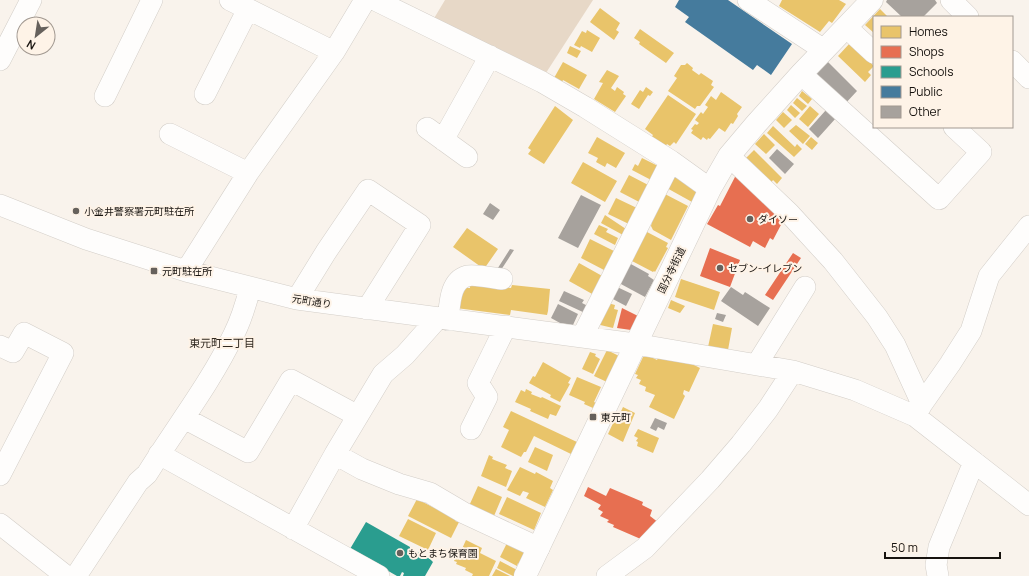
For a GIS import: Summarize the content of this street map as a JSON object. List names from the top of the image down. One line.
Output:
{"streets":{"main road":["国分寺街道"],"street":["元町通り"]},"crossings":[["国分寺街道","元町通り"]],"districts":["東元町二丁目"],"places":{"other":["小金井警察署元町駐在所","ダイソー","セブン-イレブン","もとまち保育園"],"transit":["元町駐在所","東元町"]},"legend":["Homes","Shops","Schools","Public","Other"],"scale_bar":"50 m","north":"bottom left"}
